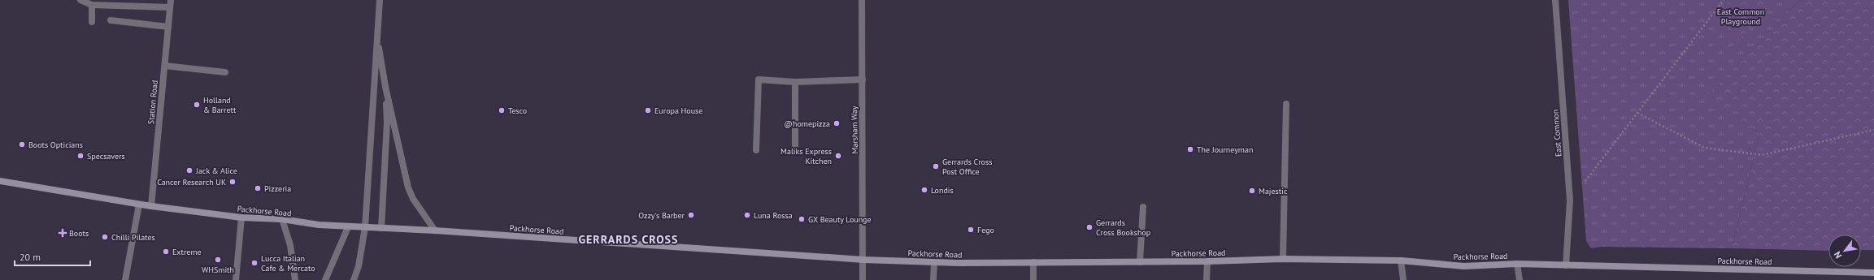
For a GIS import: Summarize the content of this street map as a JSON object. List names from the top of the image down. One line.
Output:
{"streets":{"main road":["Packhorse Road"],"street":["Station Road","Marsham Way","East Common"]},"crossings":[["Station Road","Packhorse Road"],["Marsham Way","Packhorse Road"],["East Common","Packhorse Road"]],"districts":["GERRARDS CROSS"],"parks":["East Common Playground"],"places":{"other":["Holland & Barrett","Tesco","Europa House","@homepizza","Boots Opticians","The Journeyman","Specsavers","Maliks Express Kitchen","Gerrards Cross Post Office","Jack & Alice","Cancer Research UK","Pizzeria","Londis","Majestic","Ozzy's Barber","Luna Rossa","GX Beauty Lounge","Gerrards Cross Bookshop","Fego","Chilli Pilates","Extreme","WHSmith","Lucca Italian Cafe & Mercato"],"health":["Boots"]},"scale_bar":"20 m","north":"bottom left"}
